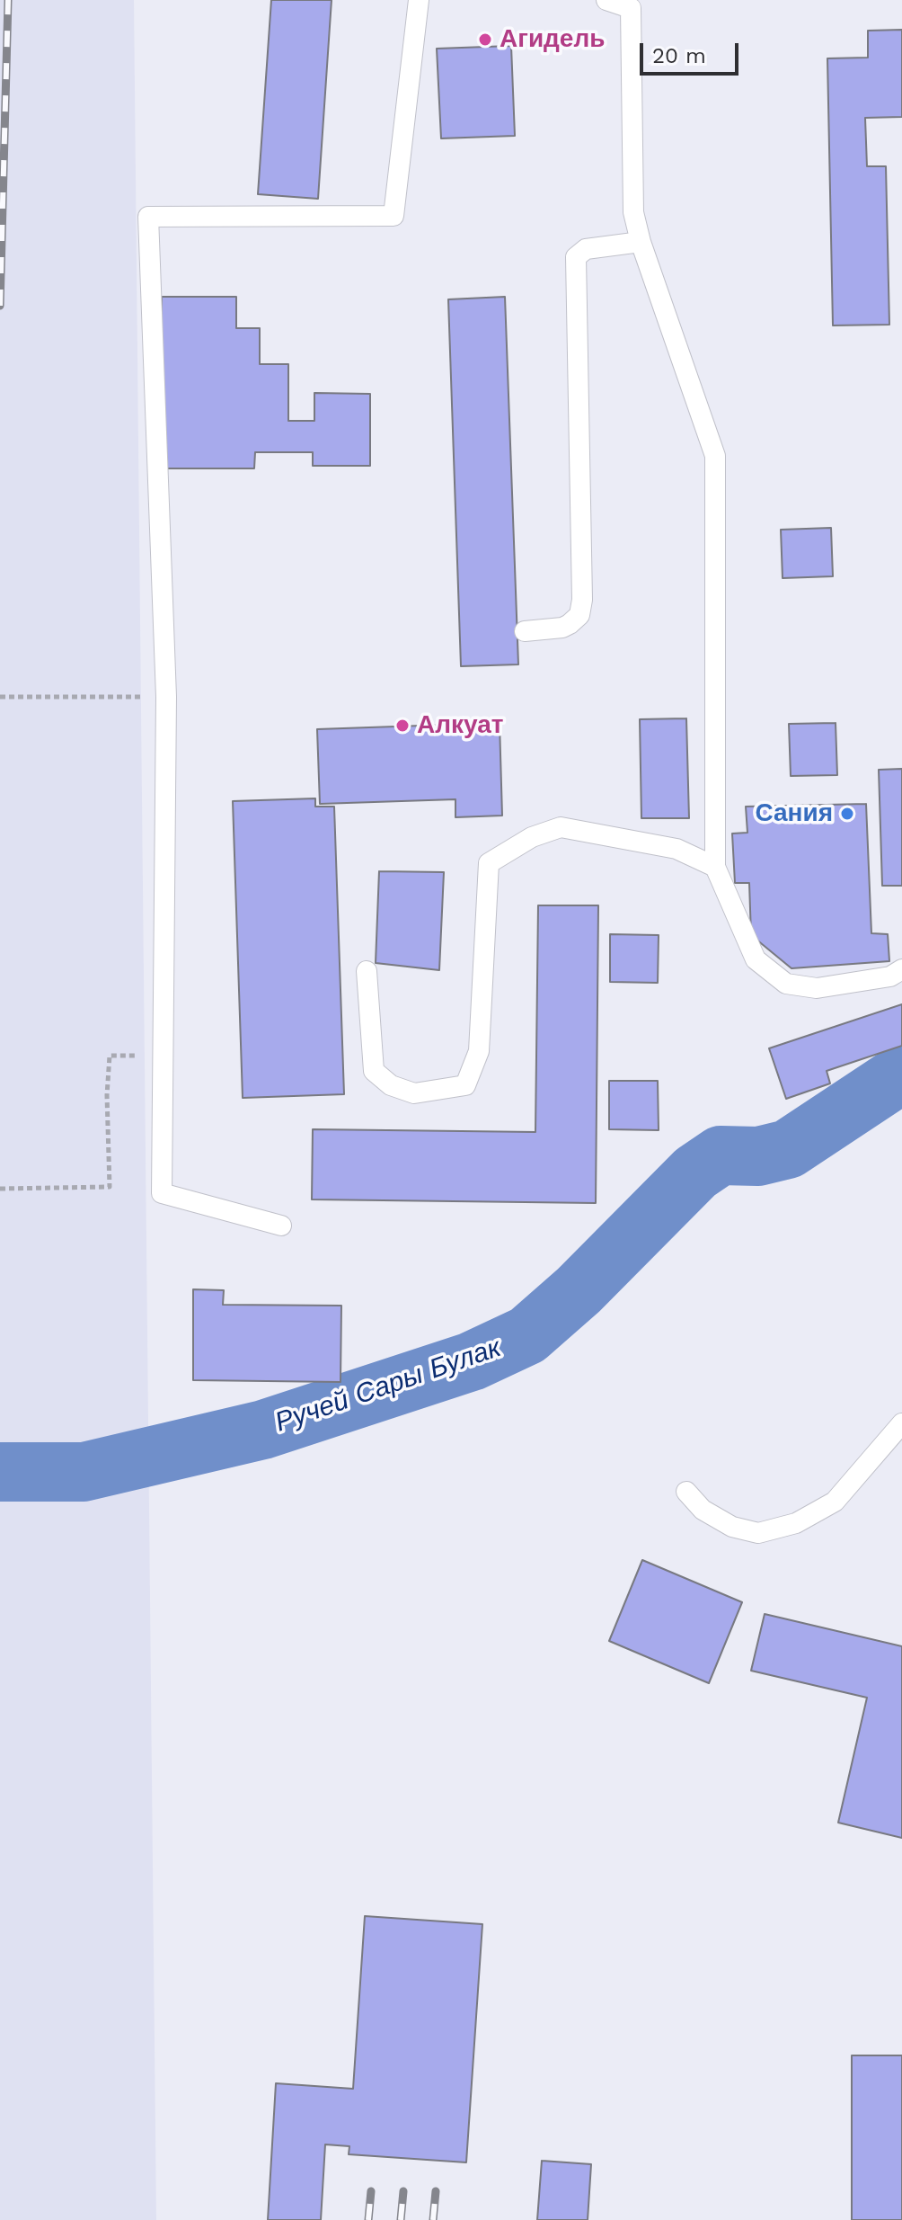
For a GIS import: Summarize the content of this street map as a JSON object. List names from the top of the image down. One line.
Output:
{"water":["Ручей Сары Булак"],"places":["Агидель","Алкуат","Сания"],"scale_bar":"20 m"}
